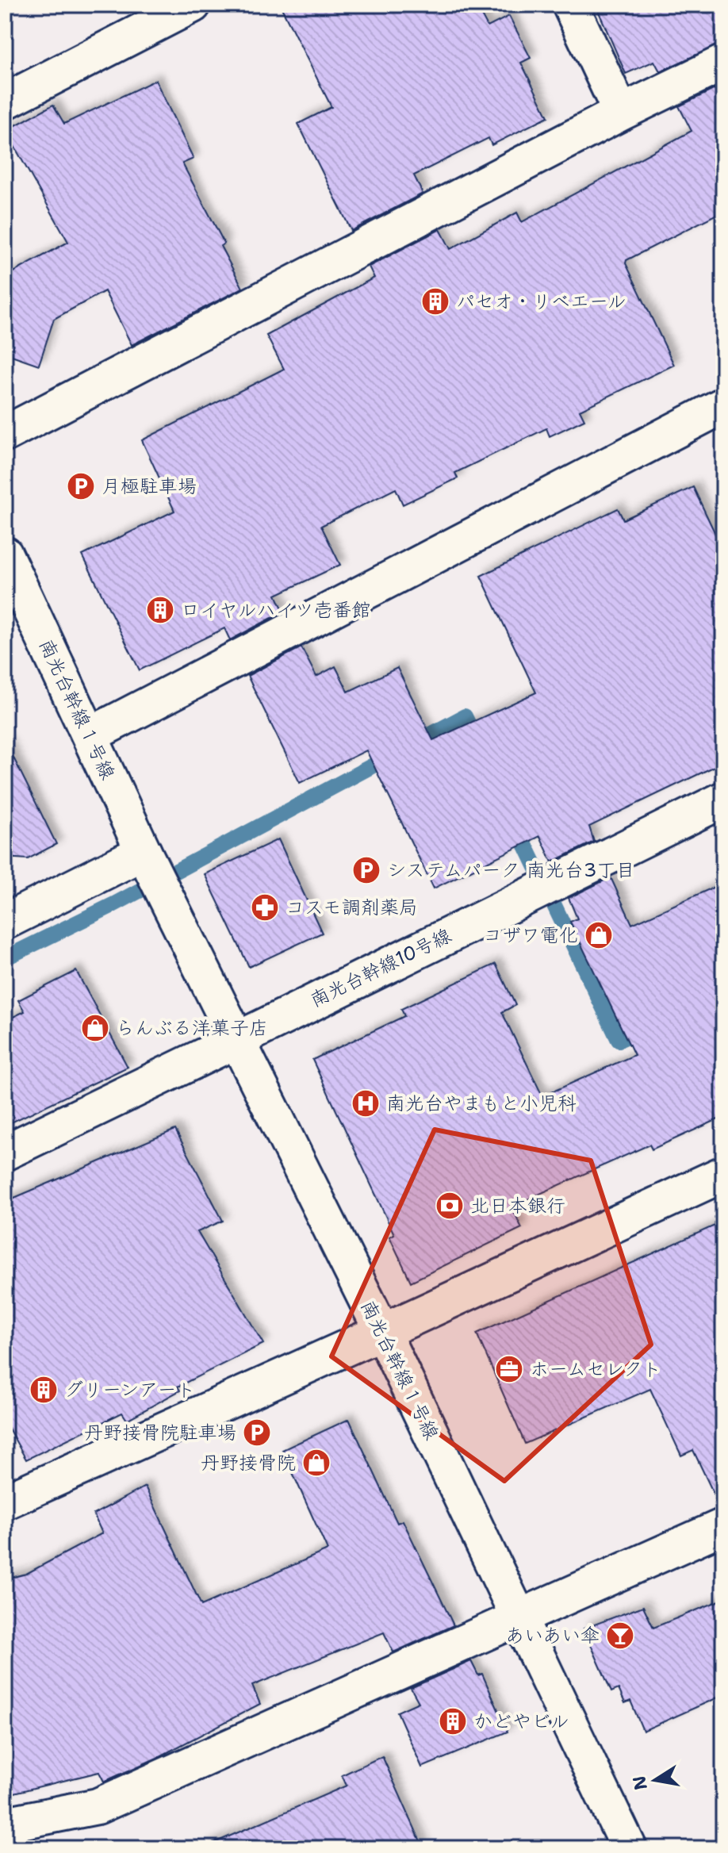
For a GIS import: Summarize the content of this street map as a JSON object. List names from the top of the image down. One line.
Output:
{"streets":{"street":["南光台幹線１号線","南光台幹線10号線"]},"crossings":[["南光台幹線１号線","南光台幹線10号線"]],"places":{"building":["パセオ・リベエール","ロイヤルハイツ壱番館","グリーンアート","かどやビル"],"parking":["月極駐車場","システムパーク 南光台3丁目","丹野接骨院駐車場"],"pharmacy":["コスモ調剤薬局"],"shop":["コザワ電化","らんぶる洋菓子店","丹野接骨院"],"hospital":["南光台やまもと小児科"],"bank":["北日本銀行"],"office":["ホームセレクト"],"bar":["あいあい傘"]},"north":"left"}
